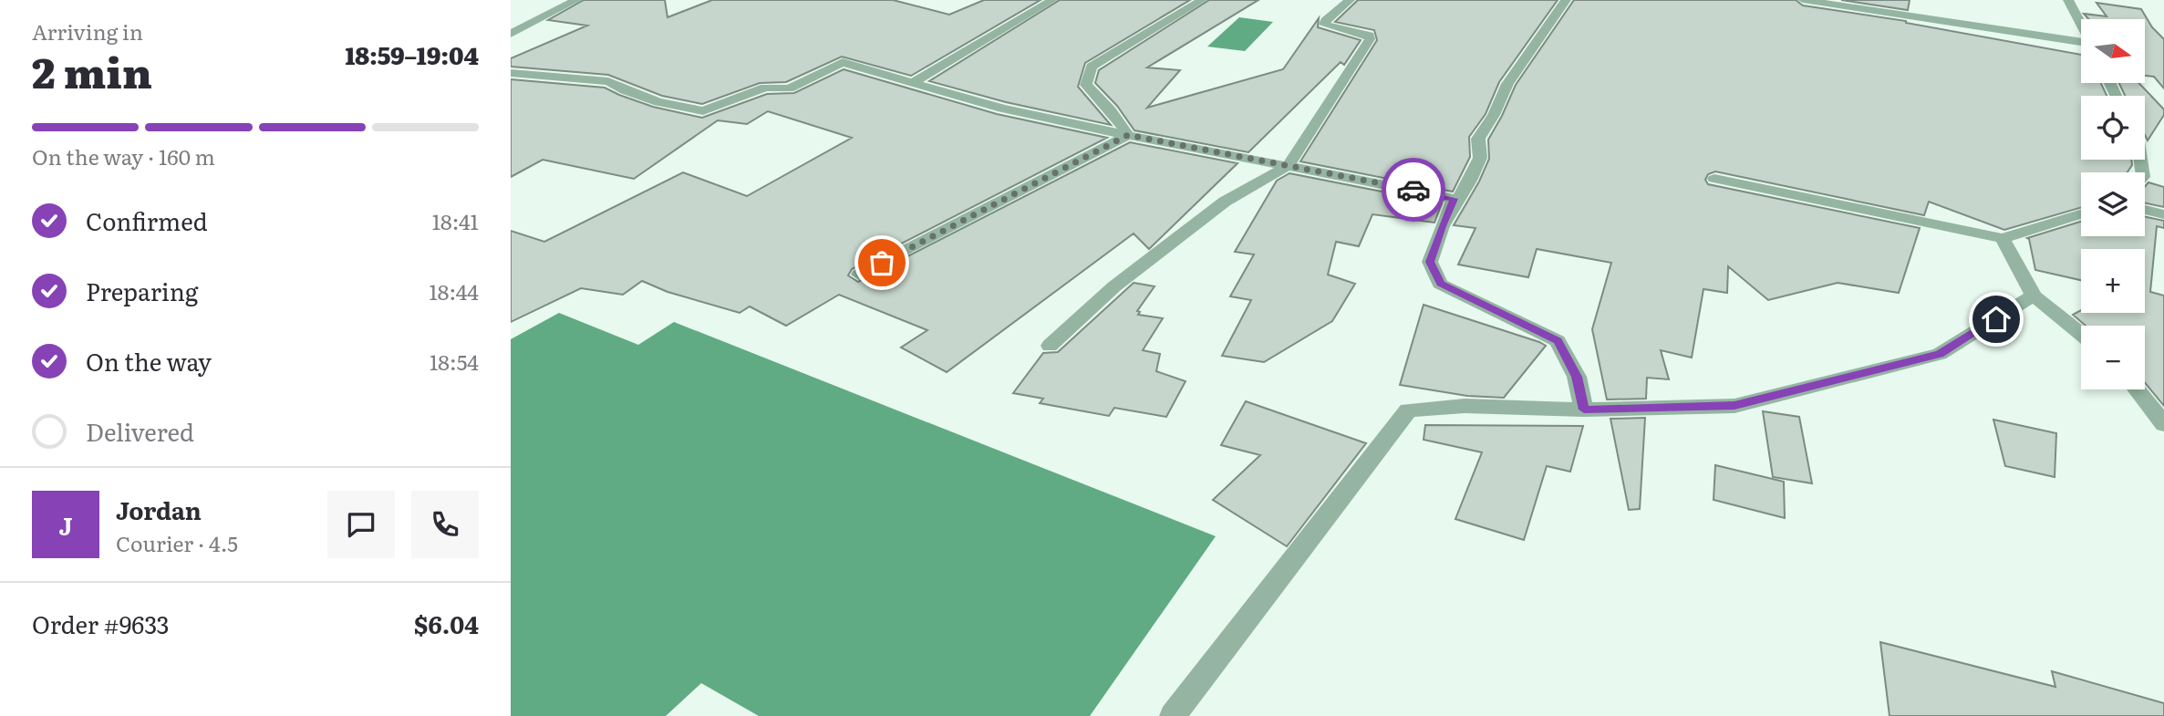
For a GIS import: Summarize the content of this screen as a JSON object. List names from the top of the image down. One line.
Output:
{"north":"right","page":{"heading":["2 min","Arriving in","18:59–19:04"],"panel":["Jordan","Courier · 4.5","Order #9633","$6.04"],"map_buttons":["+","−"],"bar":"On the way · 160 m","list":[["Confirmed","18:41"],["Preparing","18:44"],["On the way","18:54"],"Delivered"],"round":"J"}}
